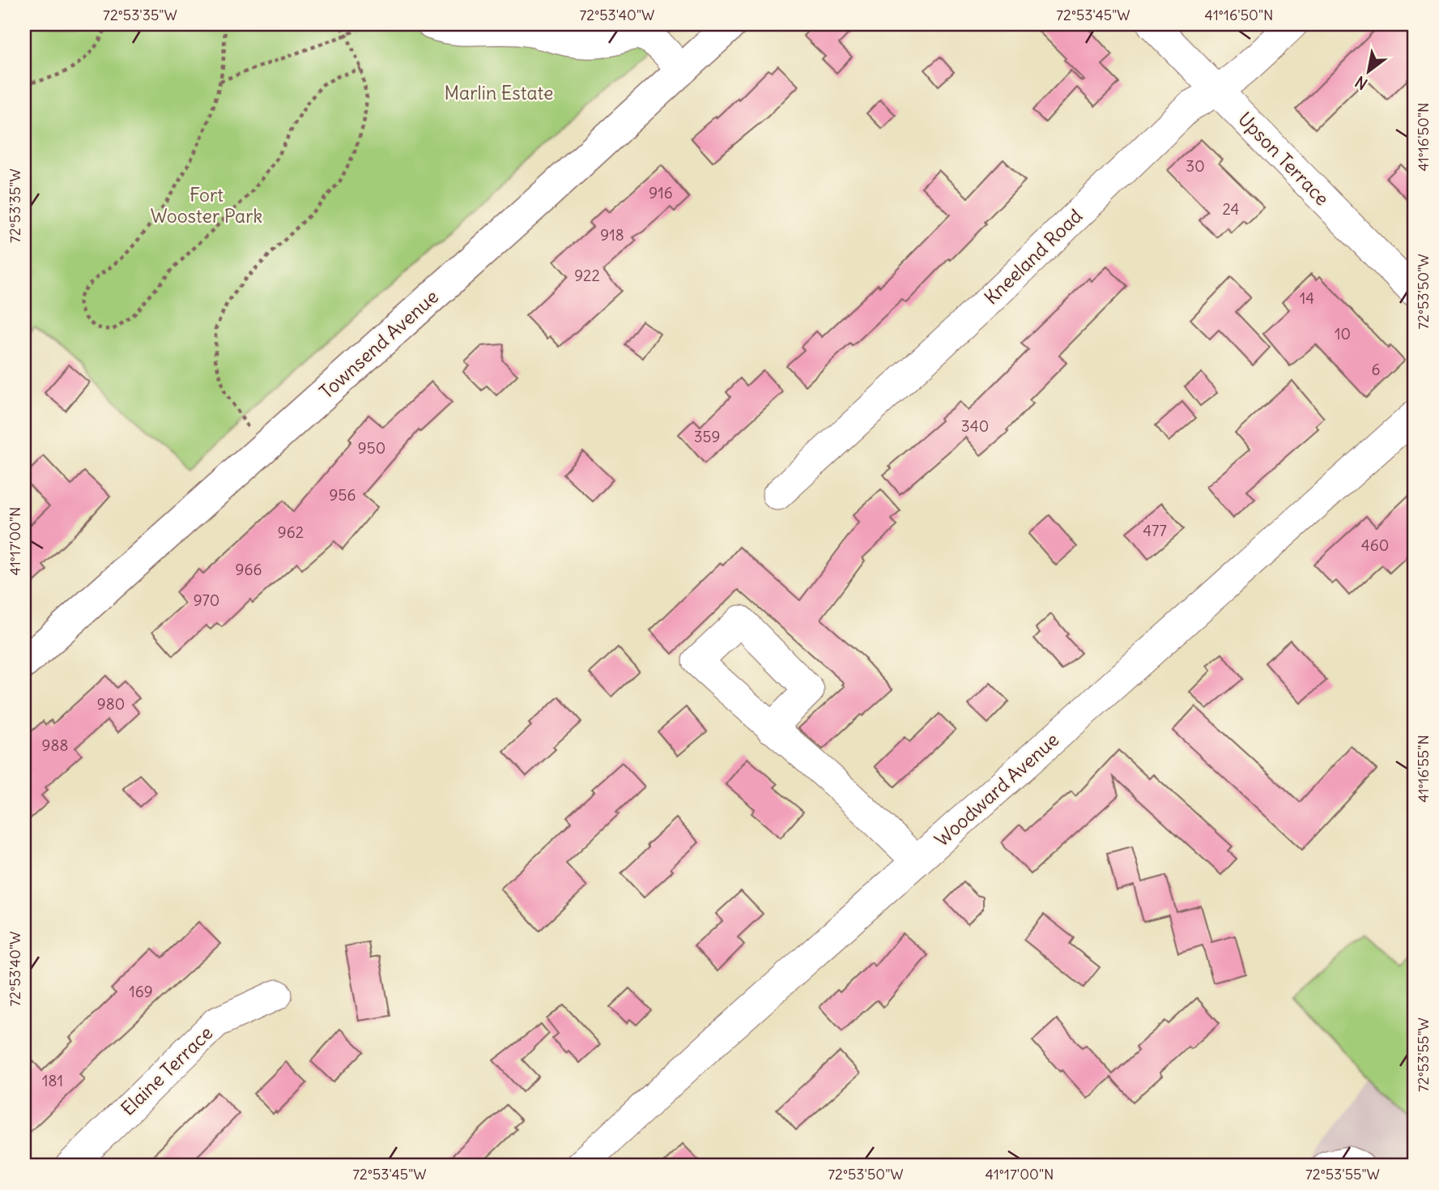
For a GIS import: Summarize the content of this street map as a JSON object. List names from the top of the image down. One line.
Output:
{"streets":{"main road":["Townsend Avenue"],"street":["Upson Terrace","Kneeland Road","Woodward Avenue","Elaine Terrace"]},"crossings":[["Upson Terrace","Kneeland Road"]],"parks":["Marlin Estate","Fort Wooster Park"],"house_numbers":["30","916","24","918","922","14","10","6","340","359","950","956","477","962","460","966","970","980","988","169","181"],"north":"bottom left","coordinates":["72°53'35\"W","72°53'40\"W","72°53'45\"W","41°16'50\"N","72°53'50\"W","41°17'00\"N","41°16'55\"N","72°53'55\"W"]}
